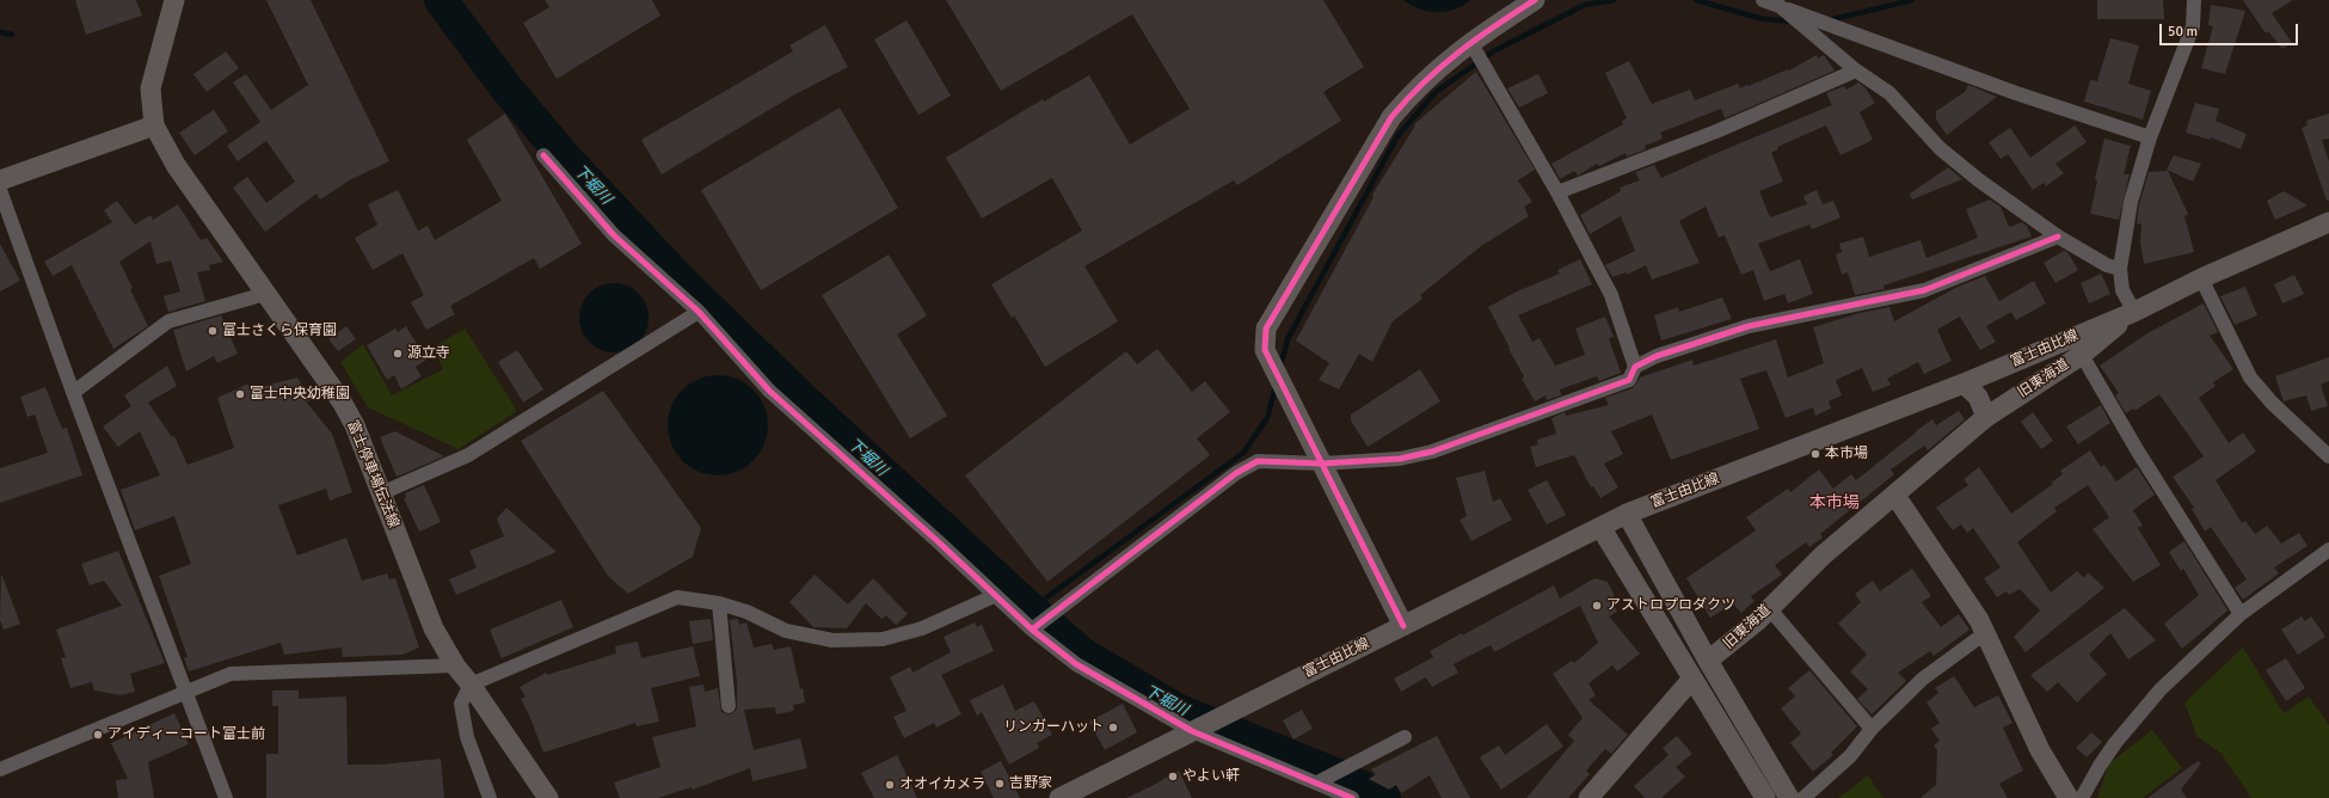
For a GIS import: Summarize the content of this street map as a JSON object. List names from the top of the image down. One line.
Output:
{"streets":{"street":["富士由比線","旧東海道","富士停車場伝法線"]},"crossings":[["富士由比線","旧東海道"]],"districts":["本市場"],"water":["下堀川"],"places":["富士さくら保育園","源立寺","富士中央幼稚園","本市場","アストロプロダクツ","リンガーハット","アイディーコート富士前","やよい軒","吉野家","オオイカメラ"],"scale_bar":"50 m"}
